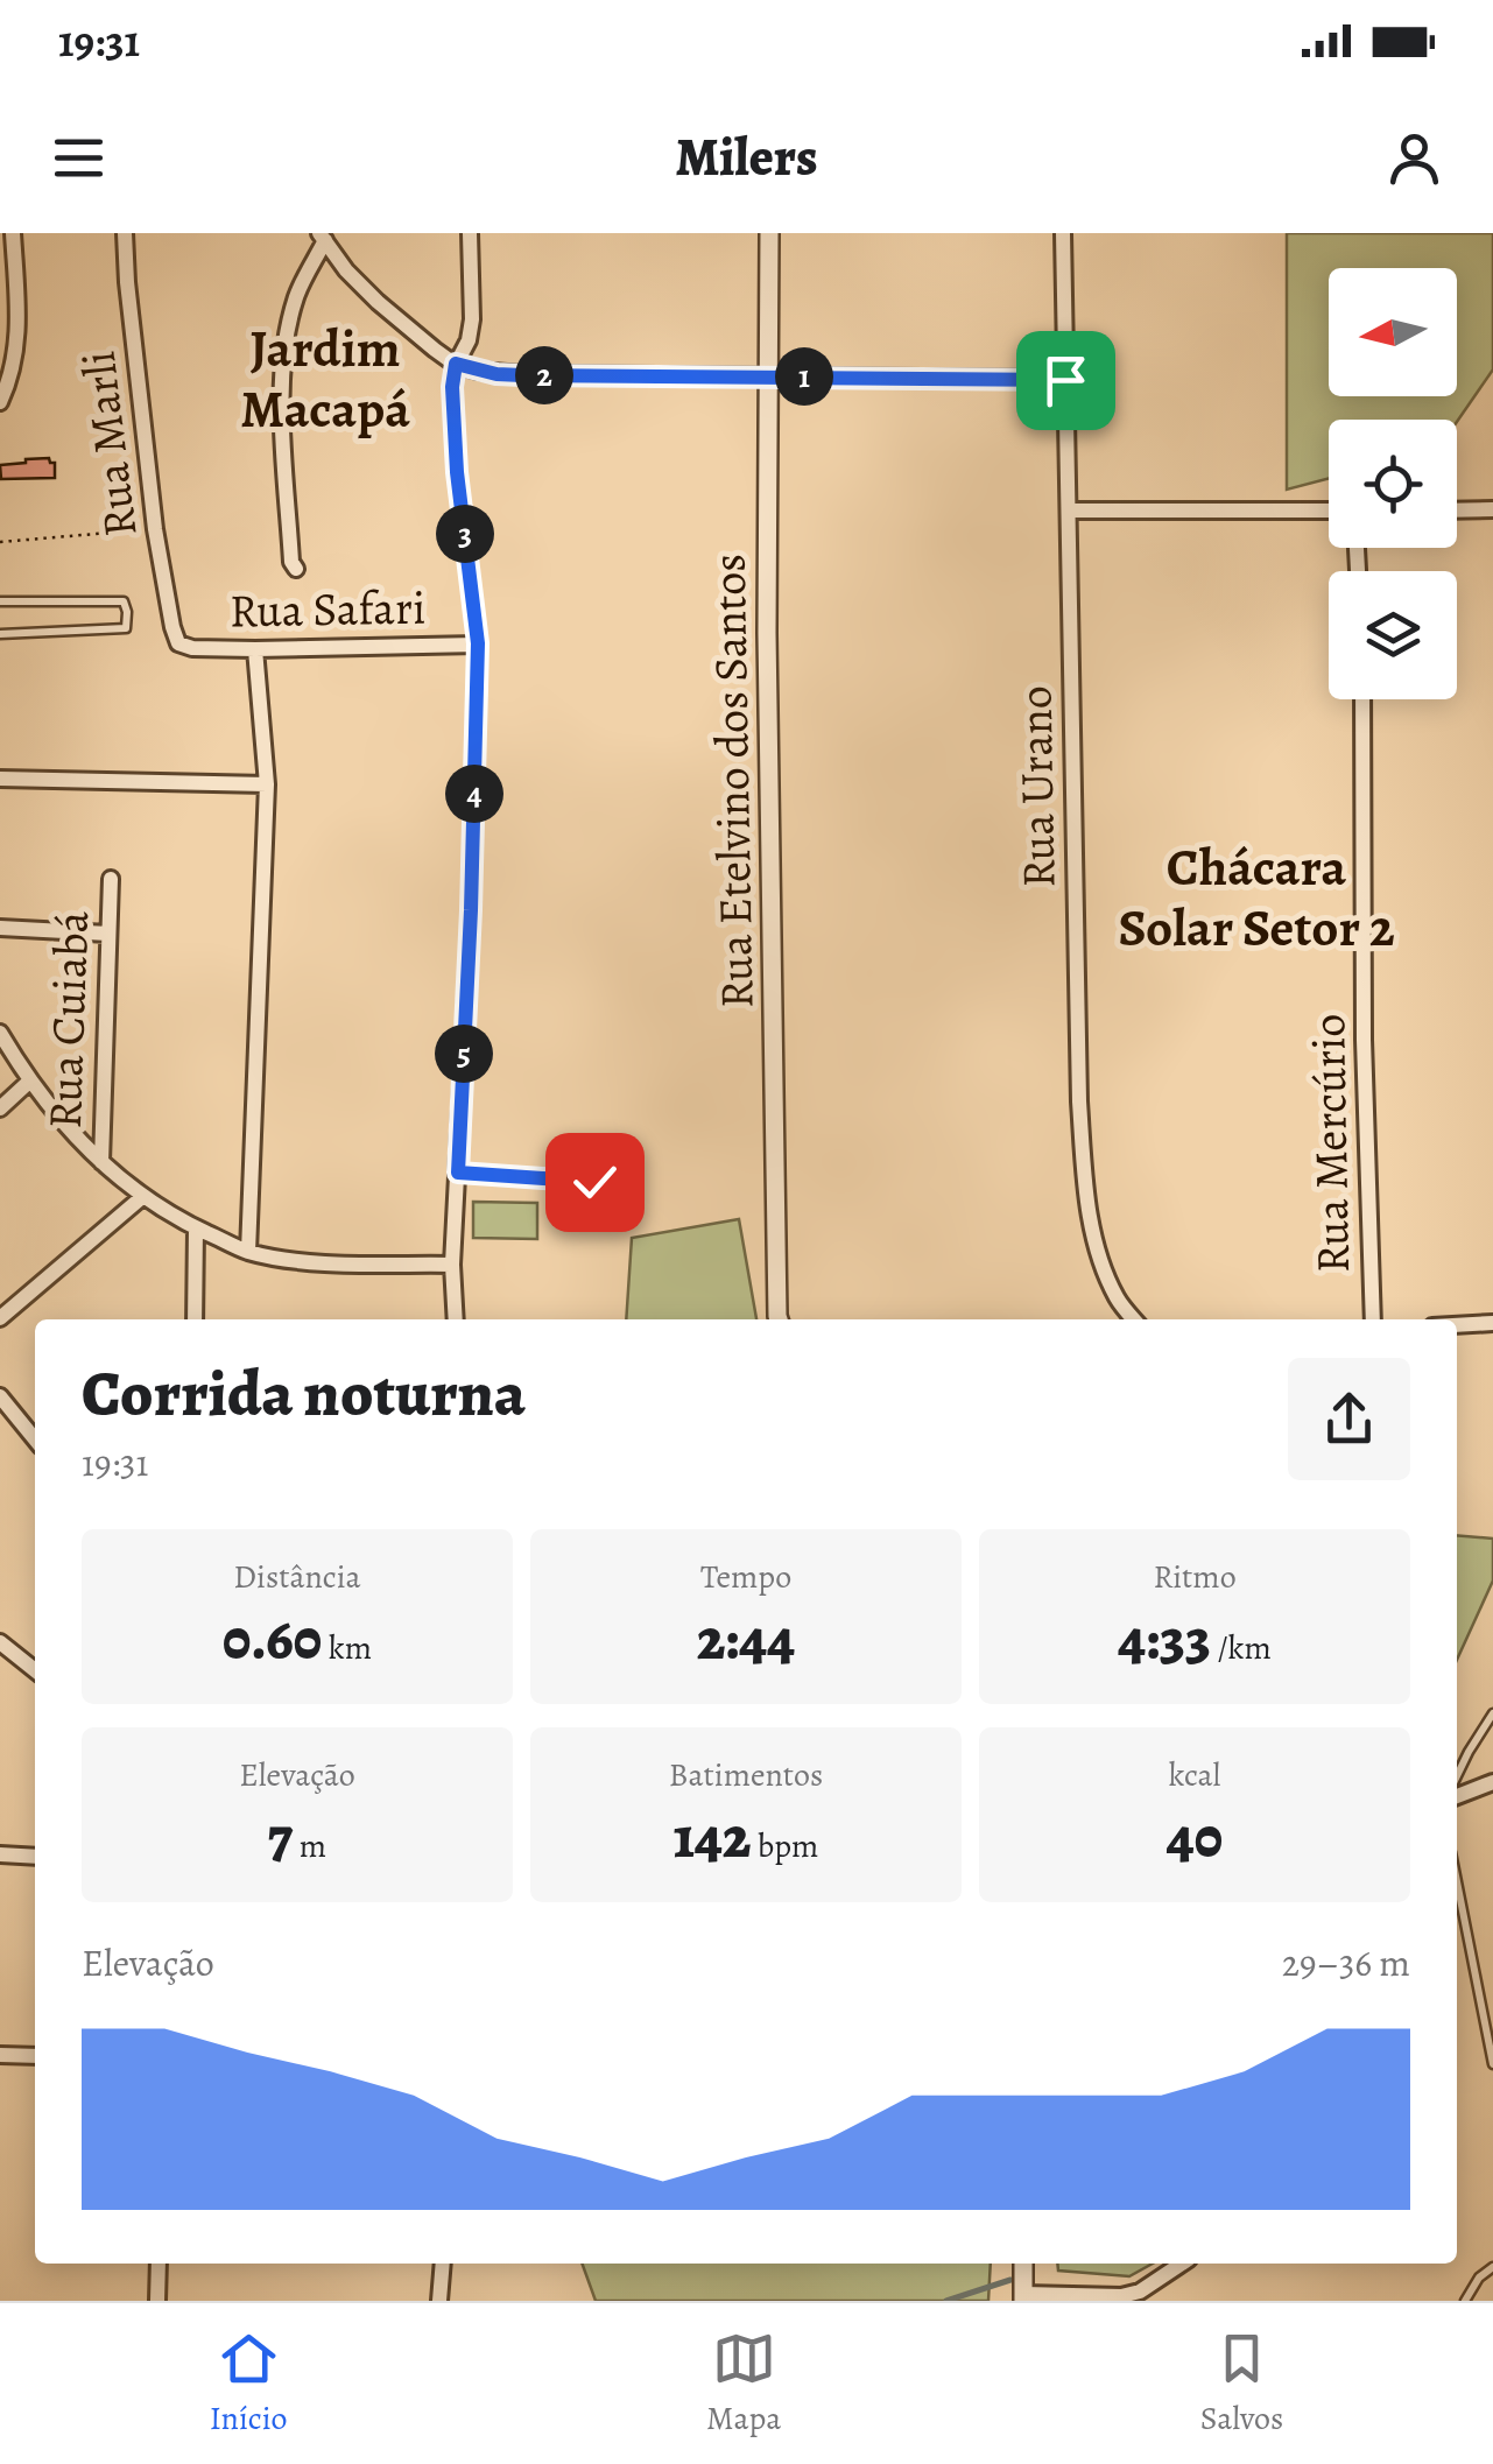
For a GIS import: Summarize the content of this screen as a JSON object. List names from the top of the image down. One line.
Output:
{"streets":{"street":["Rua Marli","Rua Safari","Rua Etelvino dos Santos","Rua Urano","Rua Cuiabá","Rua Mercúrio"]},"crossings":[["Rua Marli","Rua Safari"]],"districts":["Jardim Macapá","Chácara Solar Setor 2"],"north":"left","page":{"status":"19:31","header":"Milers","pins":["2","1","3","4","5"],"heading":["Corrida noturna","19:31"],"stats":[["Distância","0.60 km"],["Tempo","2:44"],["Ritmo","4:33 /km"],["Elevação","7 m"],["Batimentos","142 bpm"],["kcal","40"]],"chart":["Elevação","29–36 m"],"tabs":["Início","Mapa","Salvos"]}}
